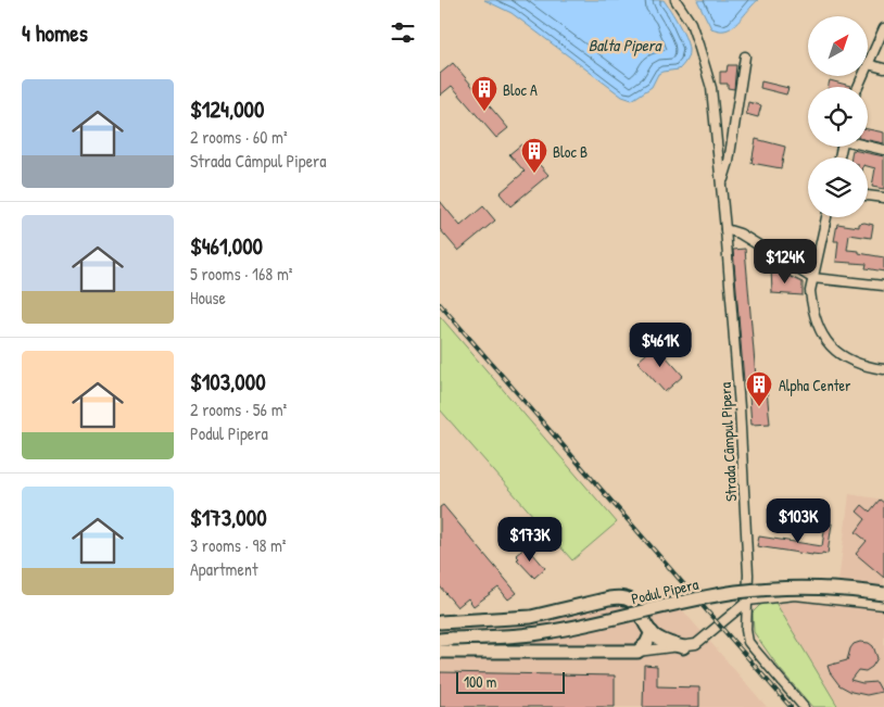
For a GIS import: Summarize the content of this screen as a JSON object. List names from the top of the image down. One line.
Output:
{"streets":{"main road":["Podul Pipera"],"street":["Strada Câmpul Pipera"]},"water":["Balta Pipera"],"places":{"building":["Bloc A","Bloc B","Alpha Center"]},"scale_bar":"100 m","north":"top right","page":{"heading":"4 homes","list":[{"name":"$124,000","note":"2 rooms · 60 m² · Strada Câmpul Pipera"},{"name":"$461,000","note":"5 rooms · 168 m² · House"},{"name":"$103,000","note":"2 rooms · 56 m² · Podul Pipera"},{"name":"$173,000","note":"3 rooms · 98 m² · Apartment"}],"price":["$124K","$461K","$103K","$173K"],"scale":"100 m"}}
